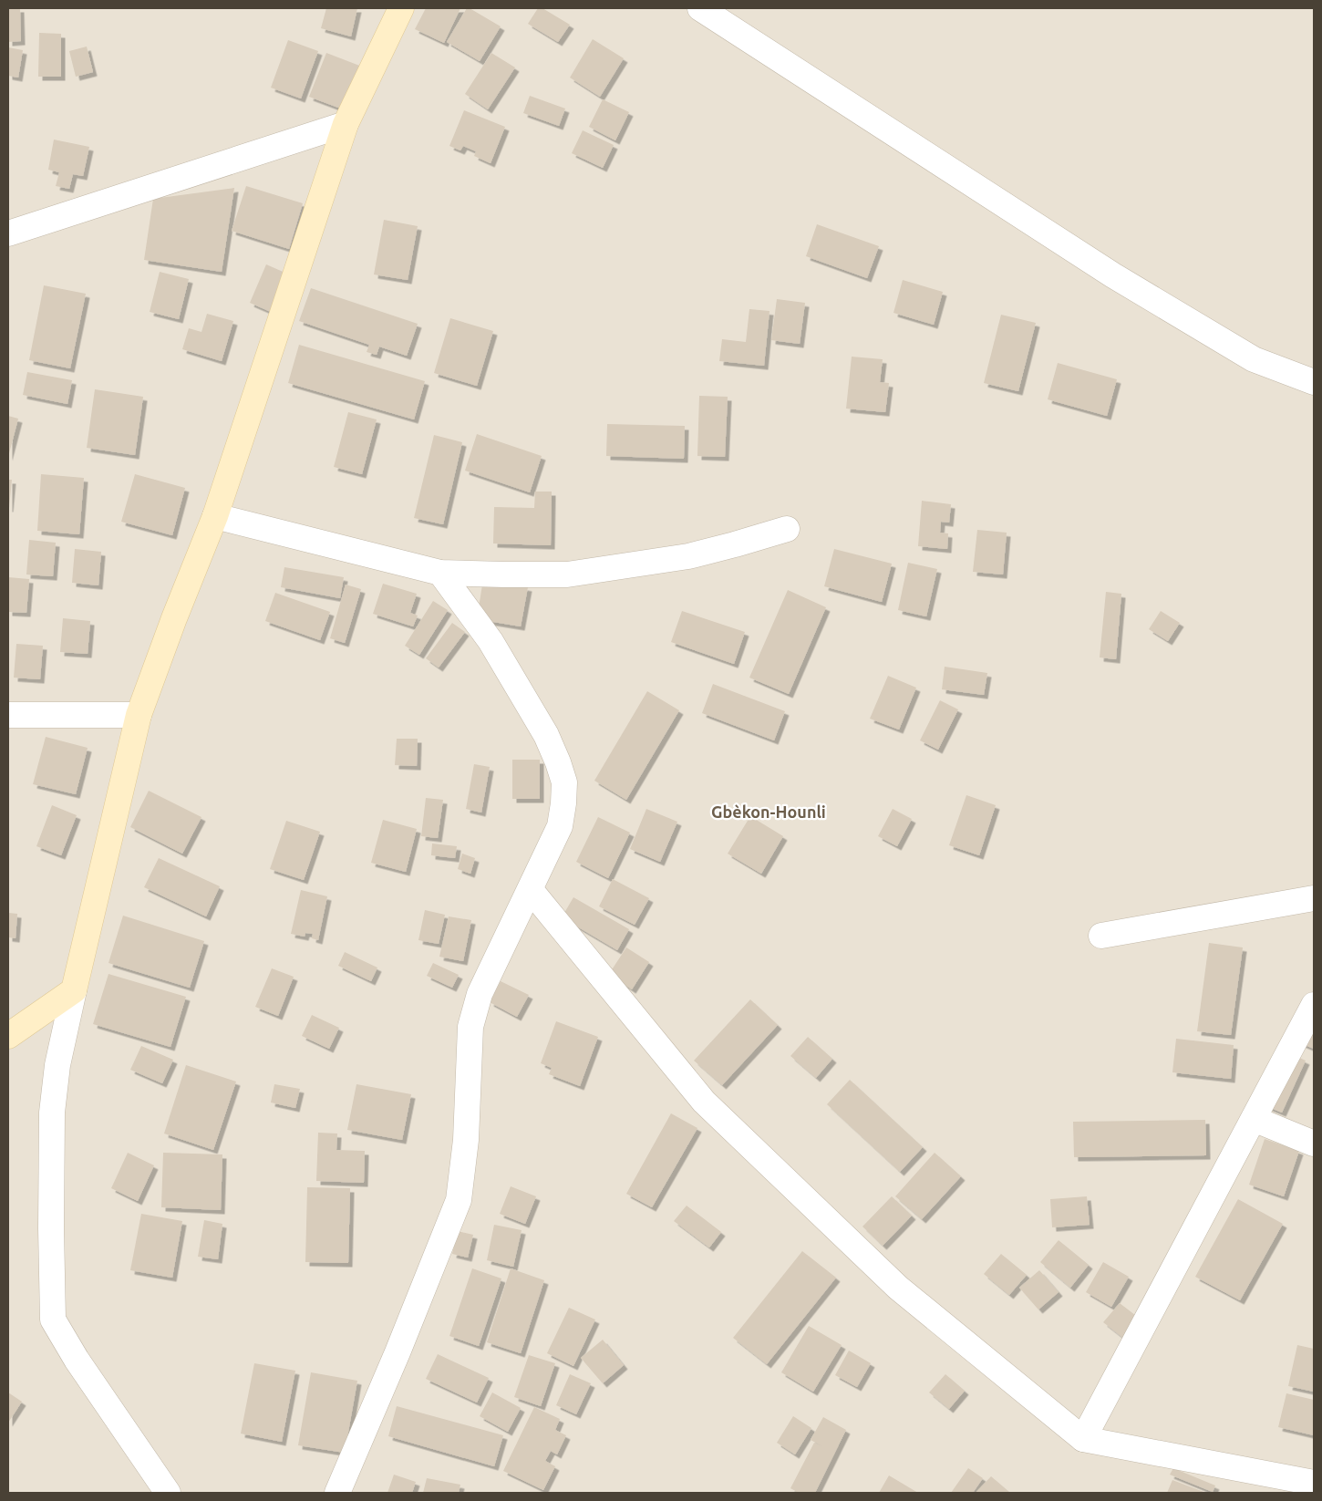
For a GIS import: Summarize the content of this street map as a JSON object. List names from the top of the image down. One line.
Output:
{"districts":["Gbèkon-Hounli"]}
